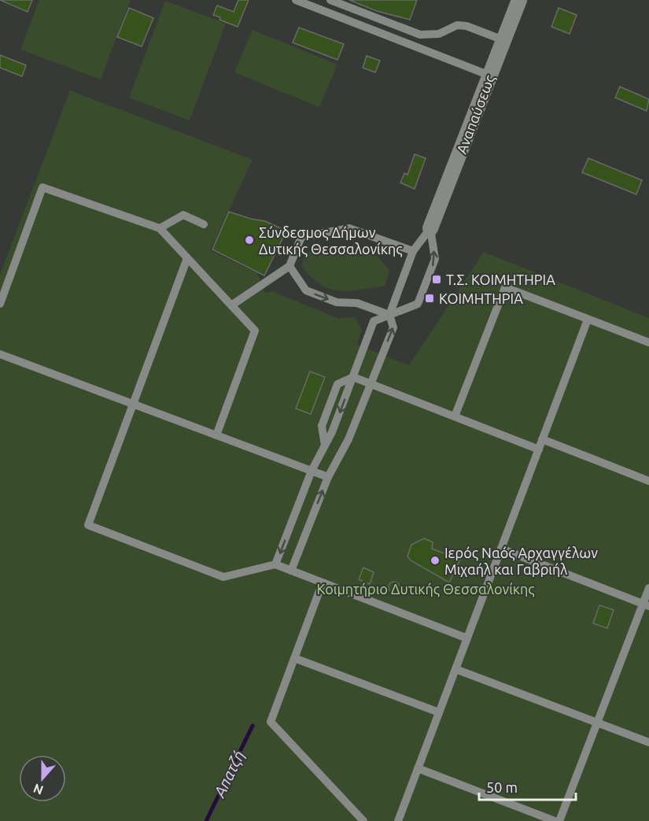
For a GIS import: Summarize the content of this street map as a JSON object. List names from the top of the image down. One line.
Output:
{"streets":{"street":["Αναπαύσεως"]},"water":["Απατζή"],"parks":["Κοιμητήριο Δυτικής Θεσσαλονίκης"],"places":{"other":["Σύνδεσμος Δήμων Δυτικής Θεσσαλονίκης","Ιερός Ναός Αρχαγγέλων Μιχαήλ και Γαβριήλ"],"transit":["Τ.Σ. ΚΟΙΜΗΤΗΡΙΑ","ΚΟΙΜΗΤΗΡΙΑ"]},"scale_bar":"50 m","north":"bottom"}
